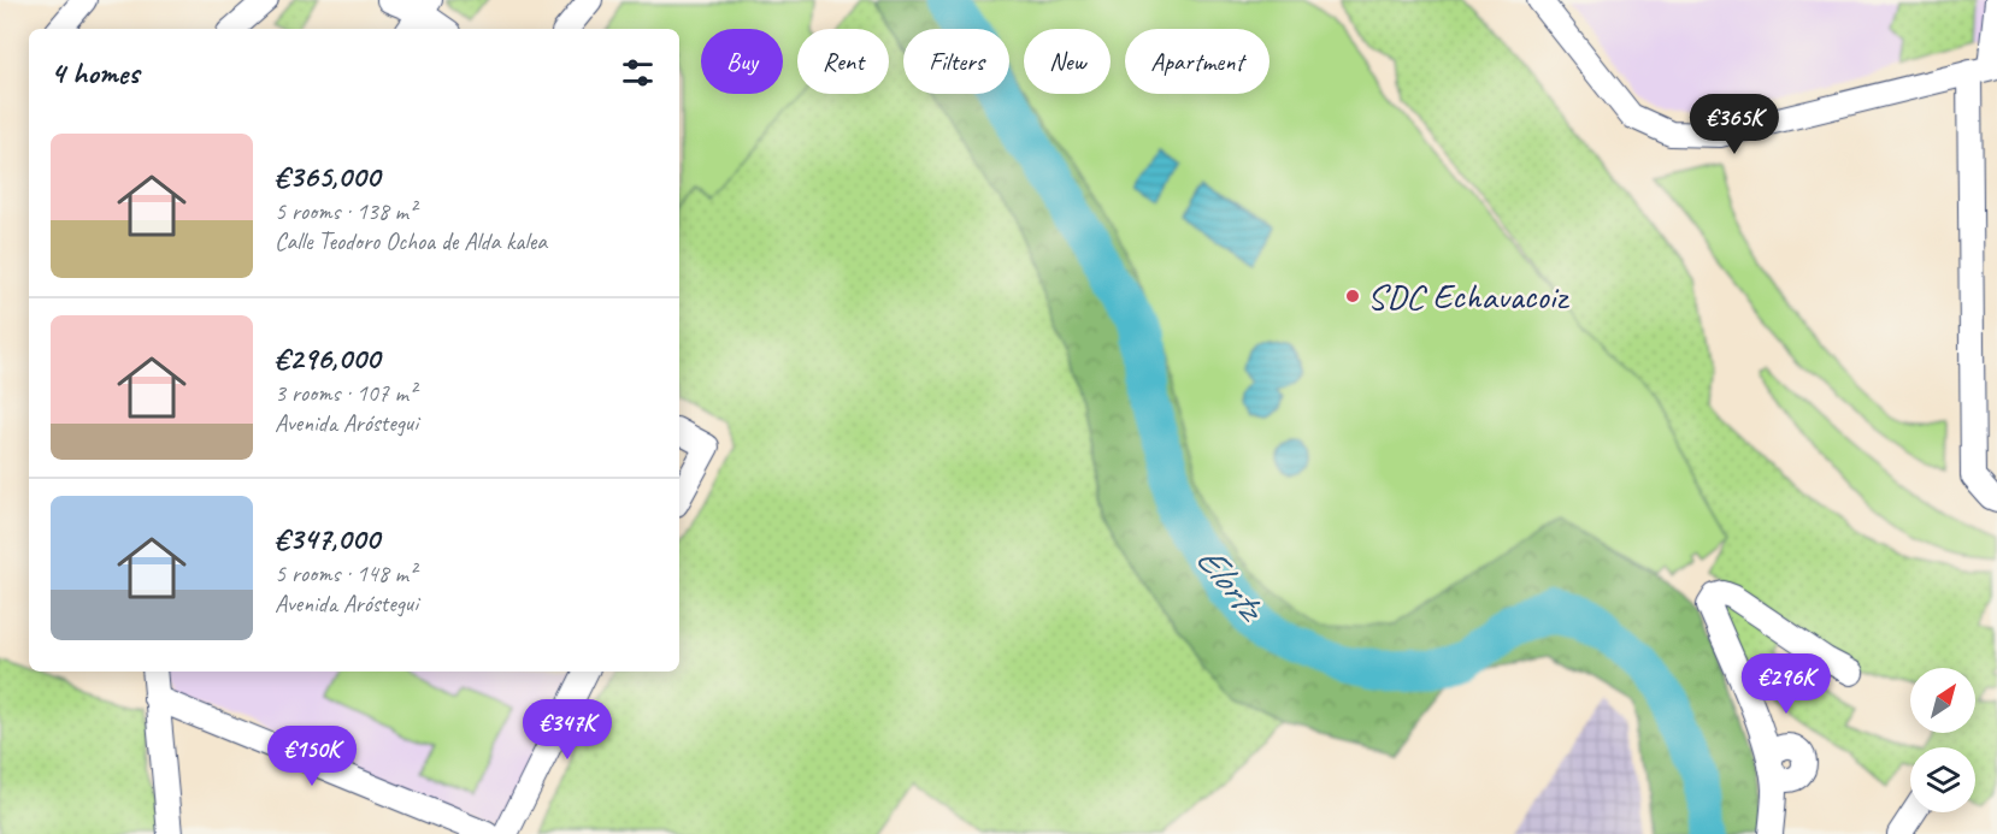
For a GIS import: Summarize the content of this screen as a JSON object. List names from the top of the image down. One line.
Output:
{"water":["Elortz"],"places":["SDC Echavacoiz"],"north":"top right","page":{"chip":["Buy","Rent","Filters","New","Apartment"],"heading":"4 homes","price":["€365K","€296K","€347K","€150K"],"list":[{"name":"€365,000","note":"5 rooms · 138 m² · Calle Teodoro Ochoa de Alda kalea"},{"name":"€296,000","note":"3 rooms · 107 m² · Avenida Aróstegui"},{"name":"€347,000","note":"5 rooms · 148 m² · Avenida Aróstegui"}]}}
